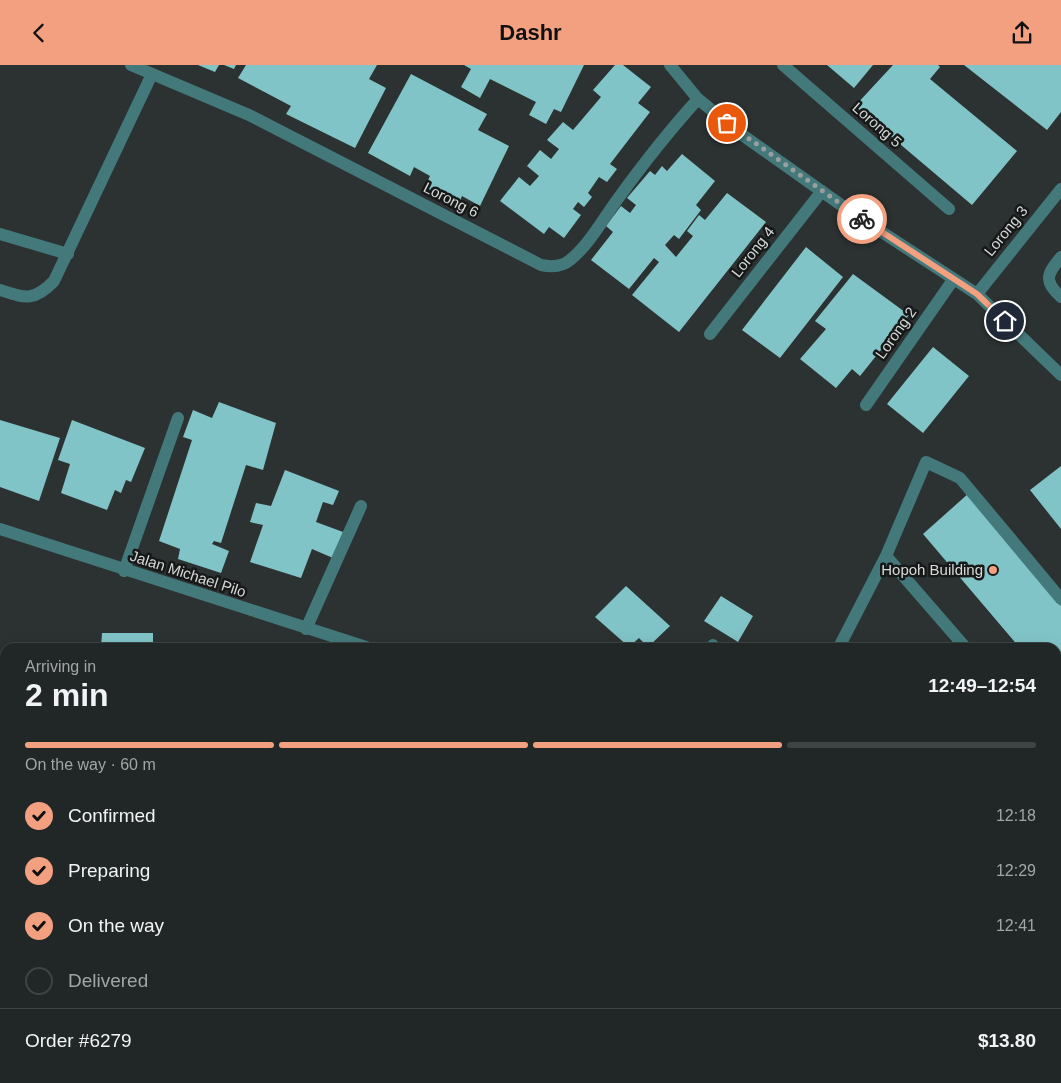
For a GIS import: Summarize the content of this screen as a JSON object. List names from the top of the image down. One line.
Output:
{"streets":{"street":["Lorong 5","Lorong 6","Lorong 3","Lorong 4","Lorong 2","Jalan Michael Pilo"]},"places":["Hopoh Building"],"page":{"header":"Dashr","heading":["2 min","Arriving in","12:49–12:54"],"panel":["Order #6279","$13.80"],"bar":"On the way · 60 m","list":[["Confirmed","12:18"],["Preparing","12:29"],["On the way","12:41"],"Delivered"]}}
